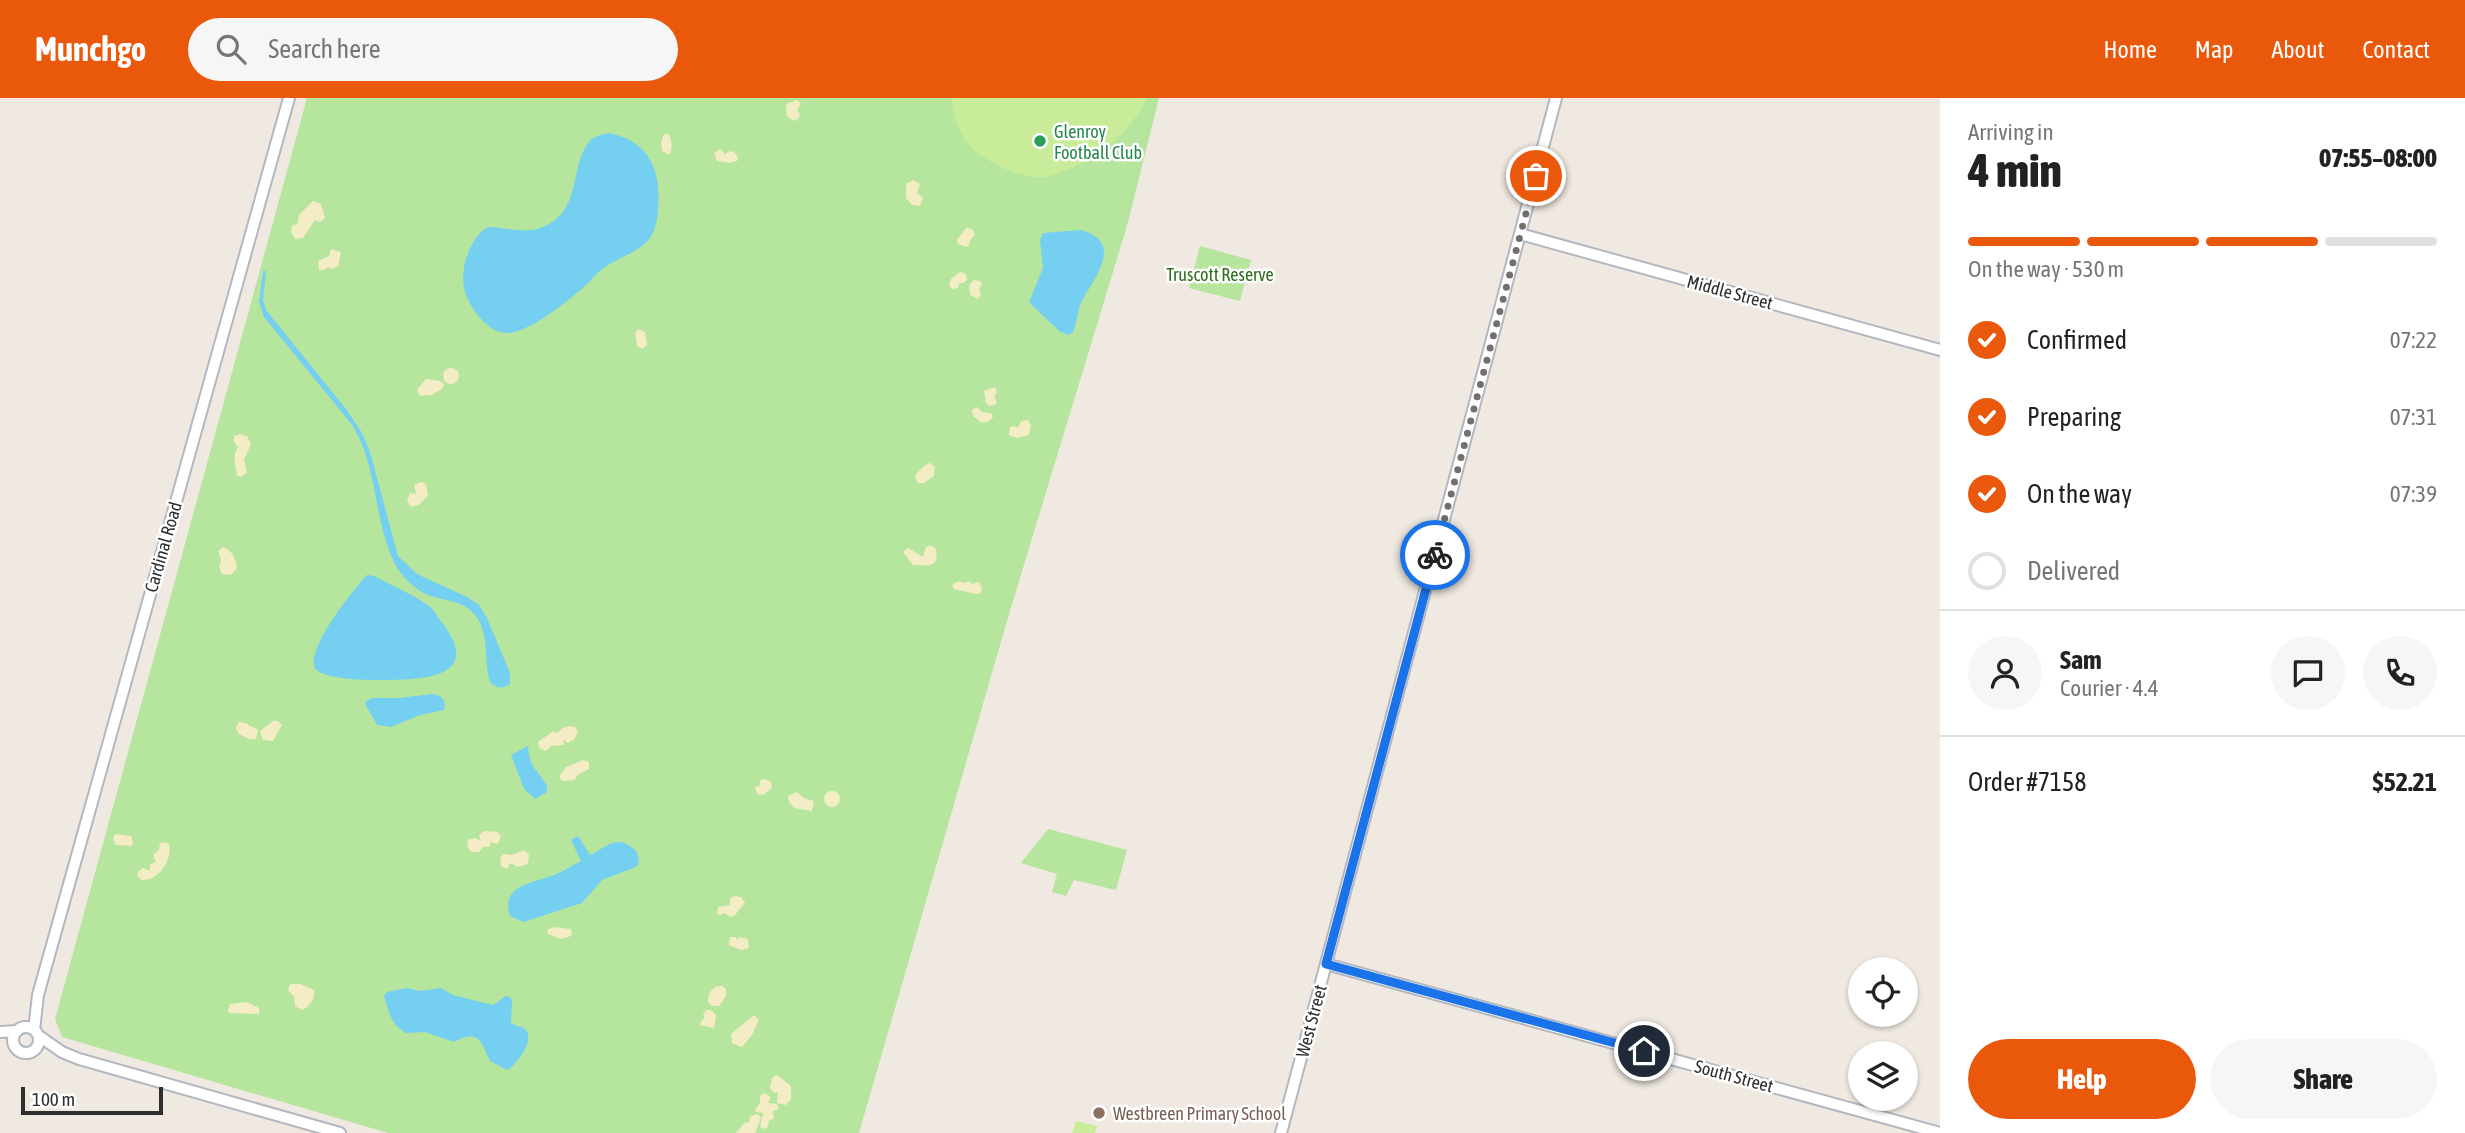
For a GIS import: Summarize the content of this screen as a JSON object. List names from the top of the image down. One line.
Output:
{"streets":{"street":["Middle Street","Cardinal Road","West Street","South Street"]},"crossings":[["Middle Street","West Street"],["West Street","South Street"]],"parks":["Truscott Reserve"],"places":["Glenroy Football Club","Westbreen Primary School"],"scale_bar":"100 m","page":{"header":"Munchgo","search":"Search here","nav":["Home","Map","About","Contact"],"heading":["4 min","Arriving in","07:55–08:00"],"panel":["Sam","Courier · 4.4","Order #7158","$52.21"],"bar":"On the way · 530 m","list":[["Confirmed","07:22"],["Preparing","07:31"],["On the way","07:39"],"Delivered"],"buttons":["Help","Share"],"scale":"100 m"}}
